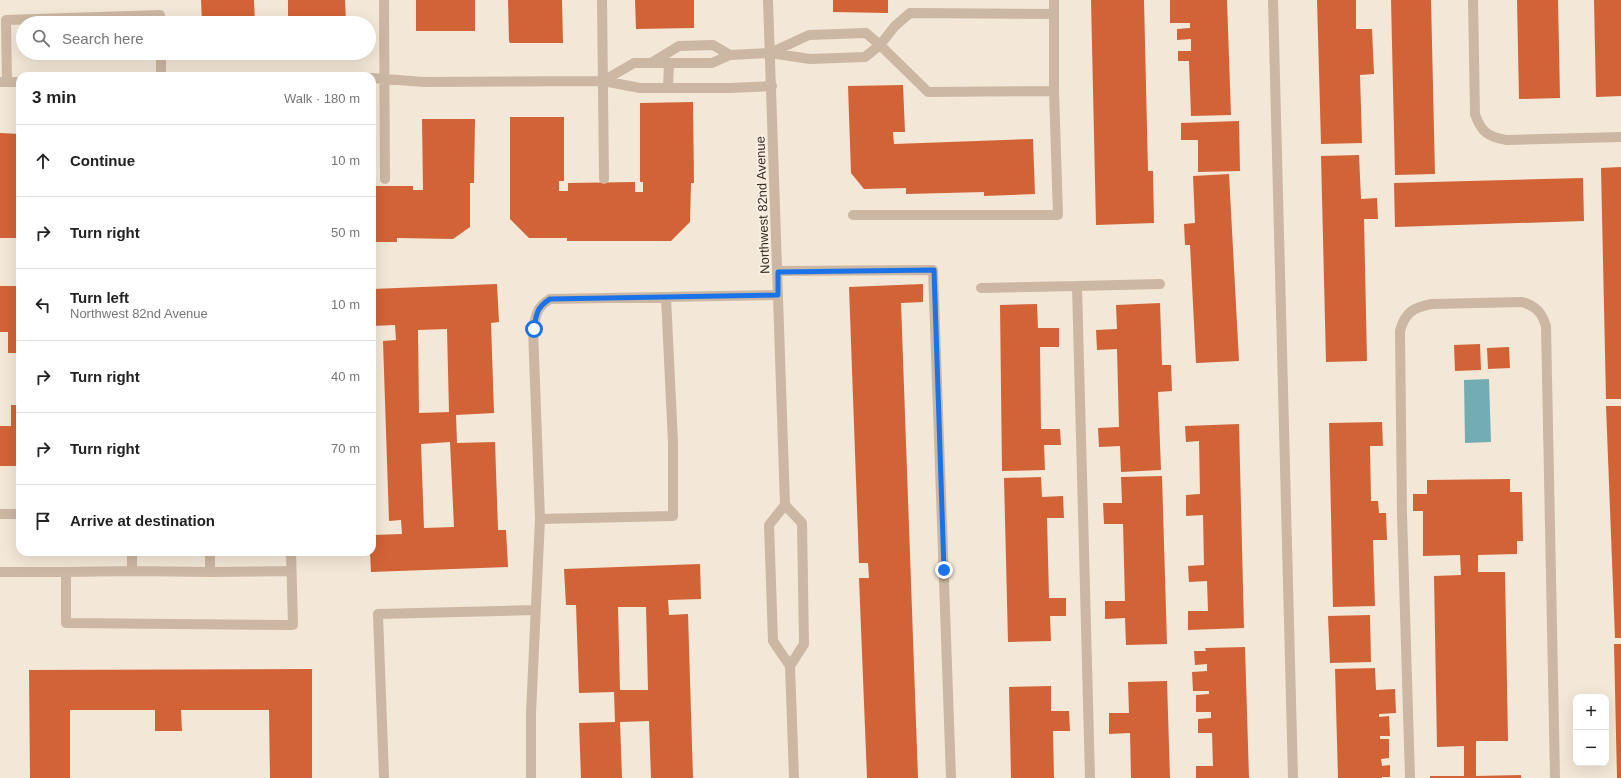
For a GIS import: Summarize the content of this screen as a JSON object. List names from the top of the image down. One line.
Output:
{"streets":{"street":["Northwest 82nd Avenue"]},"page":{"search":"Search here","heading":["3 min","Walk · 180 m"],"list":[["Continue","10 m"],["Turn right","50 m"],["Turn left","Northwest 82nd Avenue","10 m"],["Turn right","40 m"],["Turn right","70 m"],"Arrive at destination"],"map_buttons":["+","−"]}}
